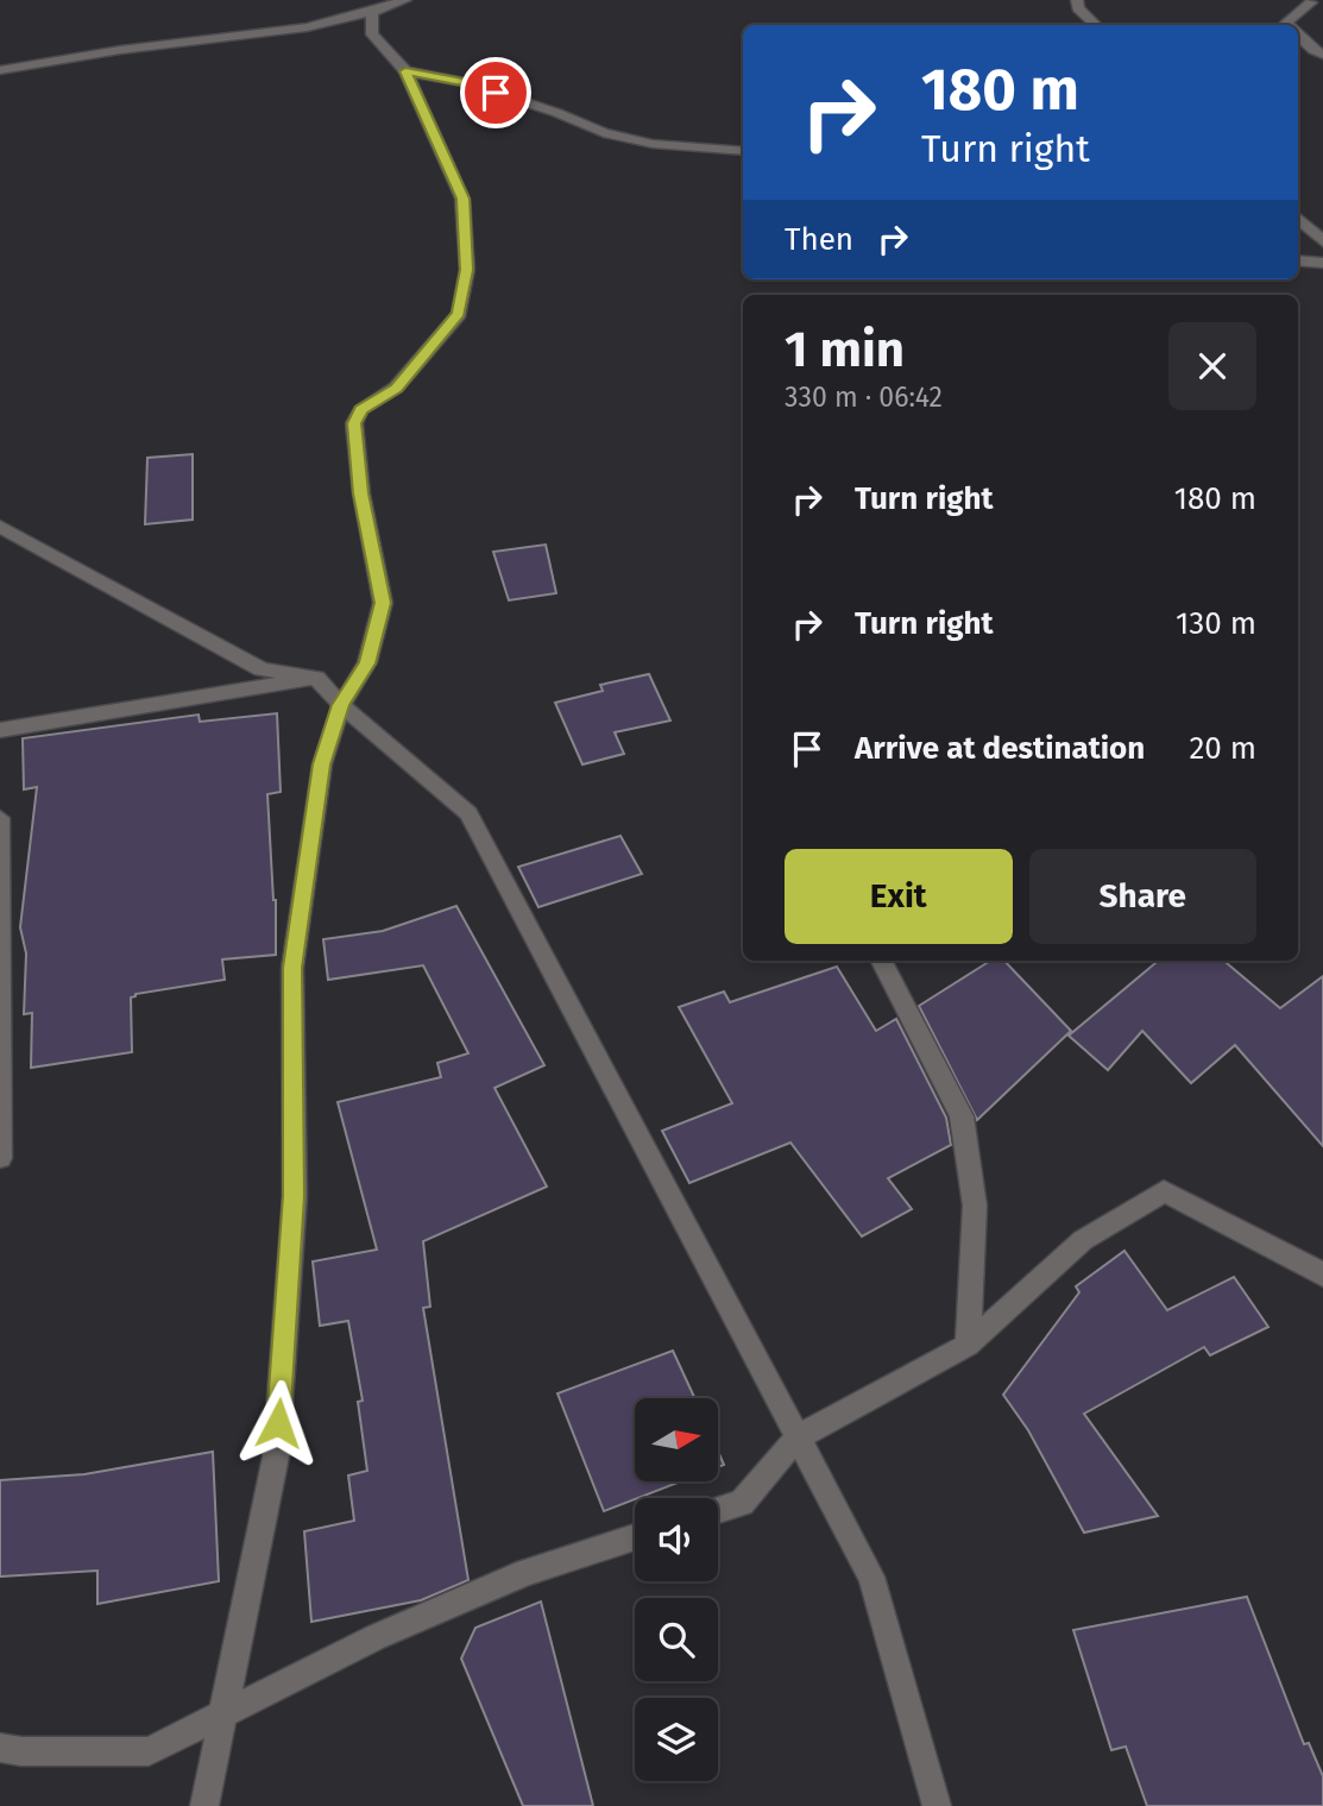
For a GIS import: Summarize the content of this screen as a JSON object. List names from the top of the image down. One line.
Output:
{"north":"right","page":{"turn":["180 m","Turn right"],"then":"Then","heading":["1 min","330 m · 06:42"],"list":[{"name":"Turn right","value":"180 m"},{"name":"Turn right","value":"130 m"},{"name":"Arrive at destination","value":"20 m"}],"buttons":["Exit","Share"]}}
